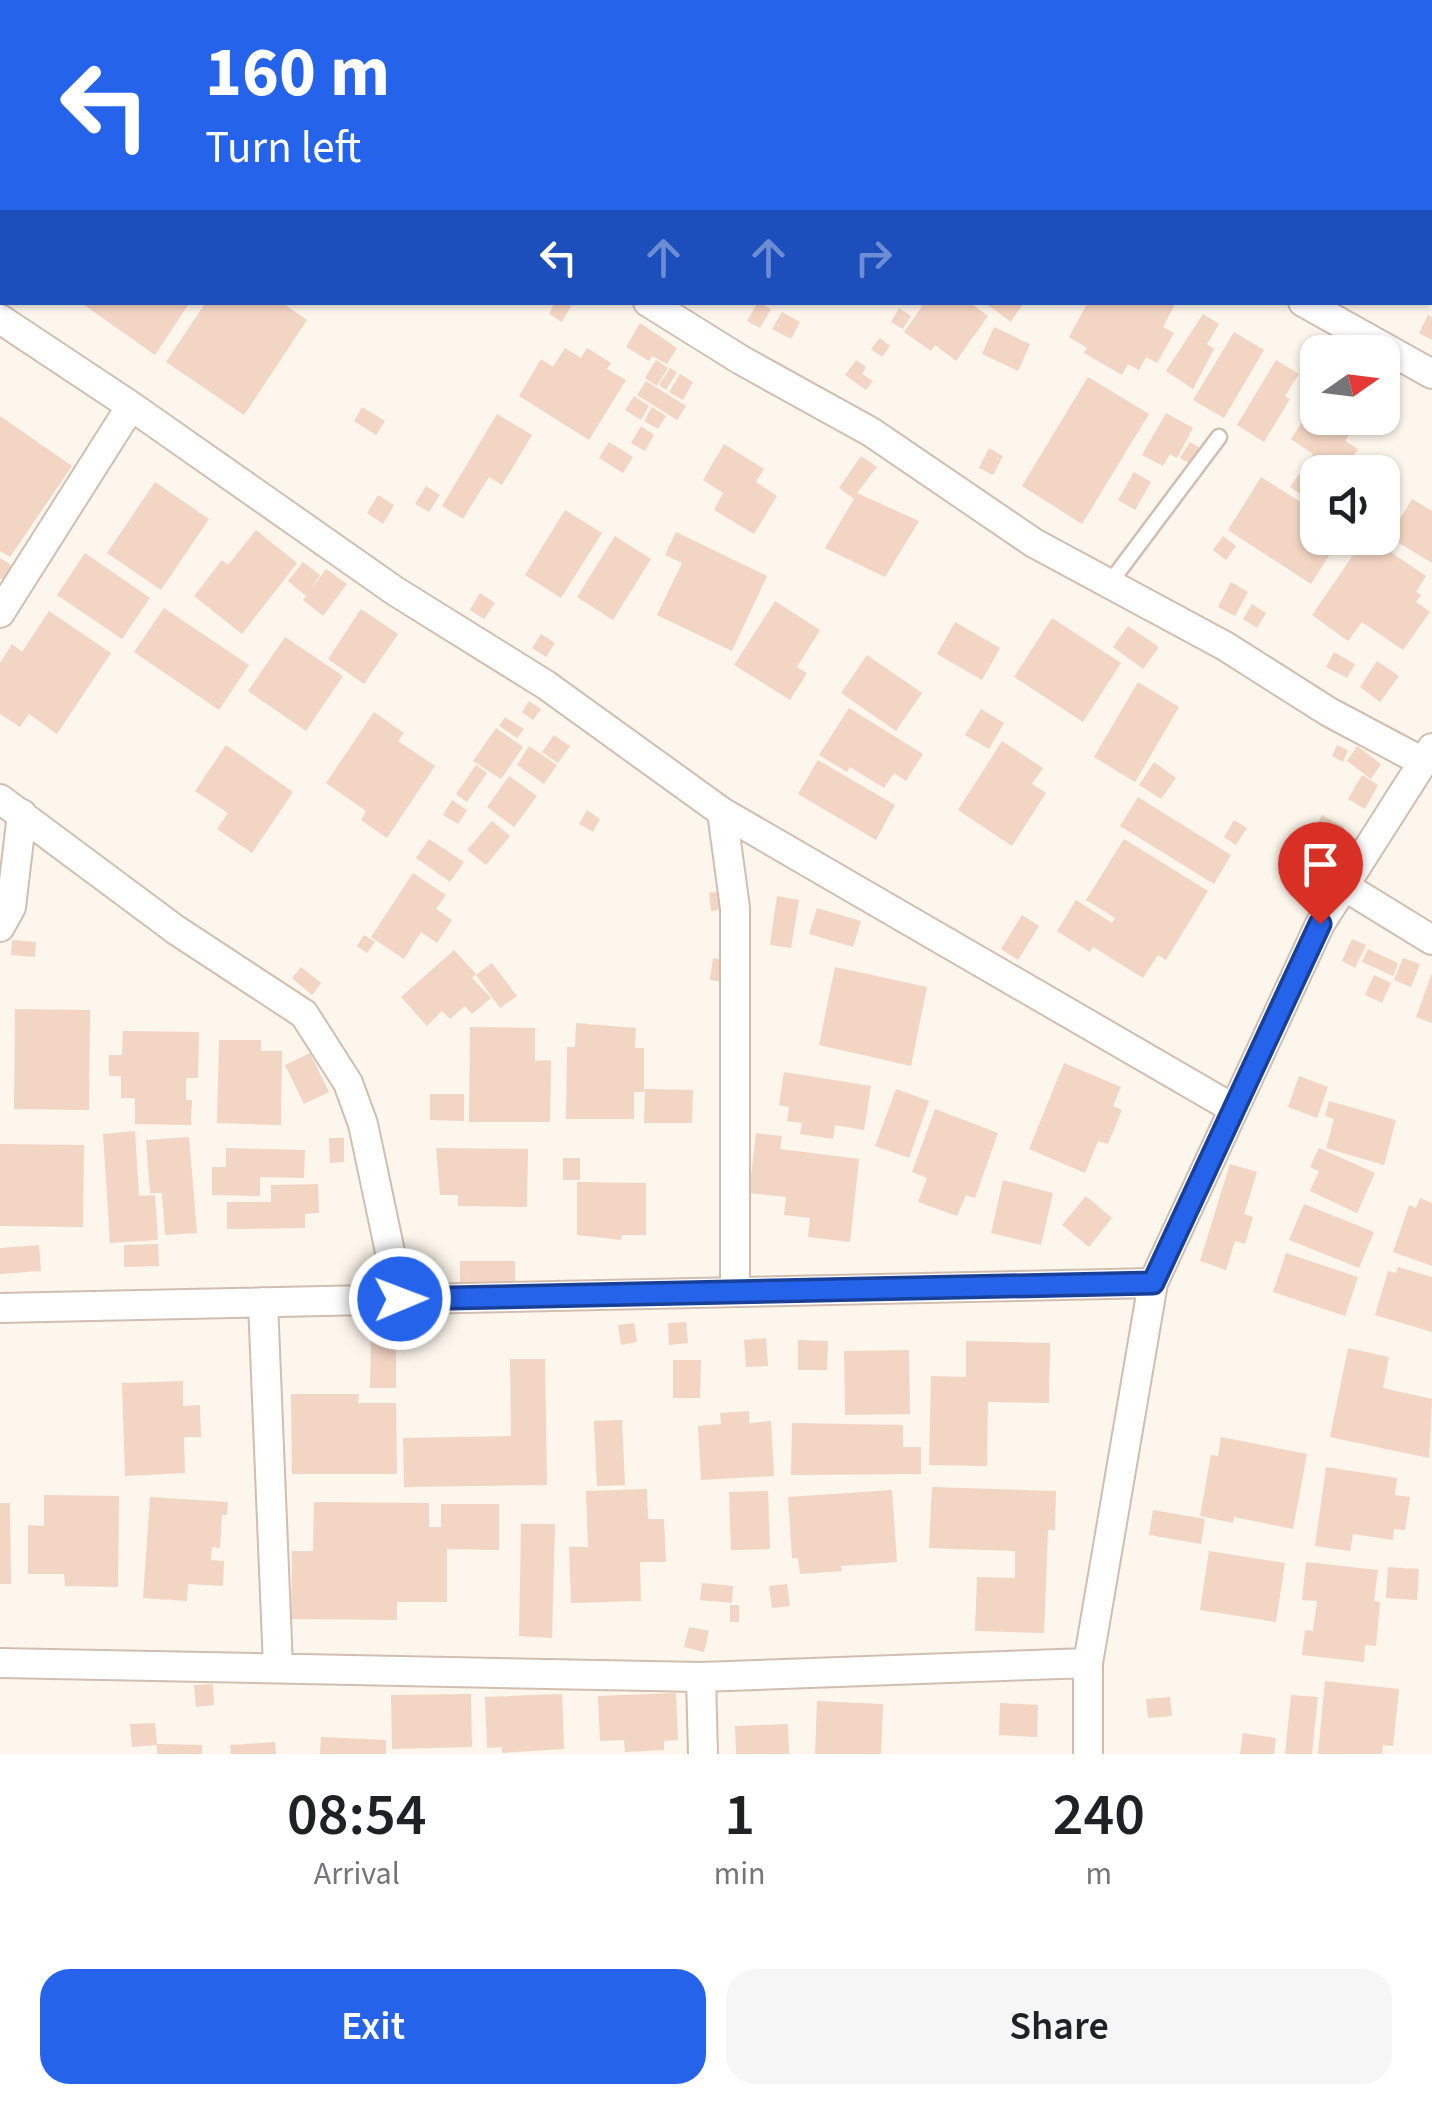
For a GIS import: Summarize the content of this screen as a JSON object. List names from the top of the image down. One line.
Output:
{"north":"right","page":{"turn":["160 m","Turn left"],"eta":["08:54","Arrival","1","min","240","m"],"buttons":["Exit","Share"]}}
